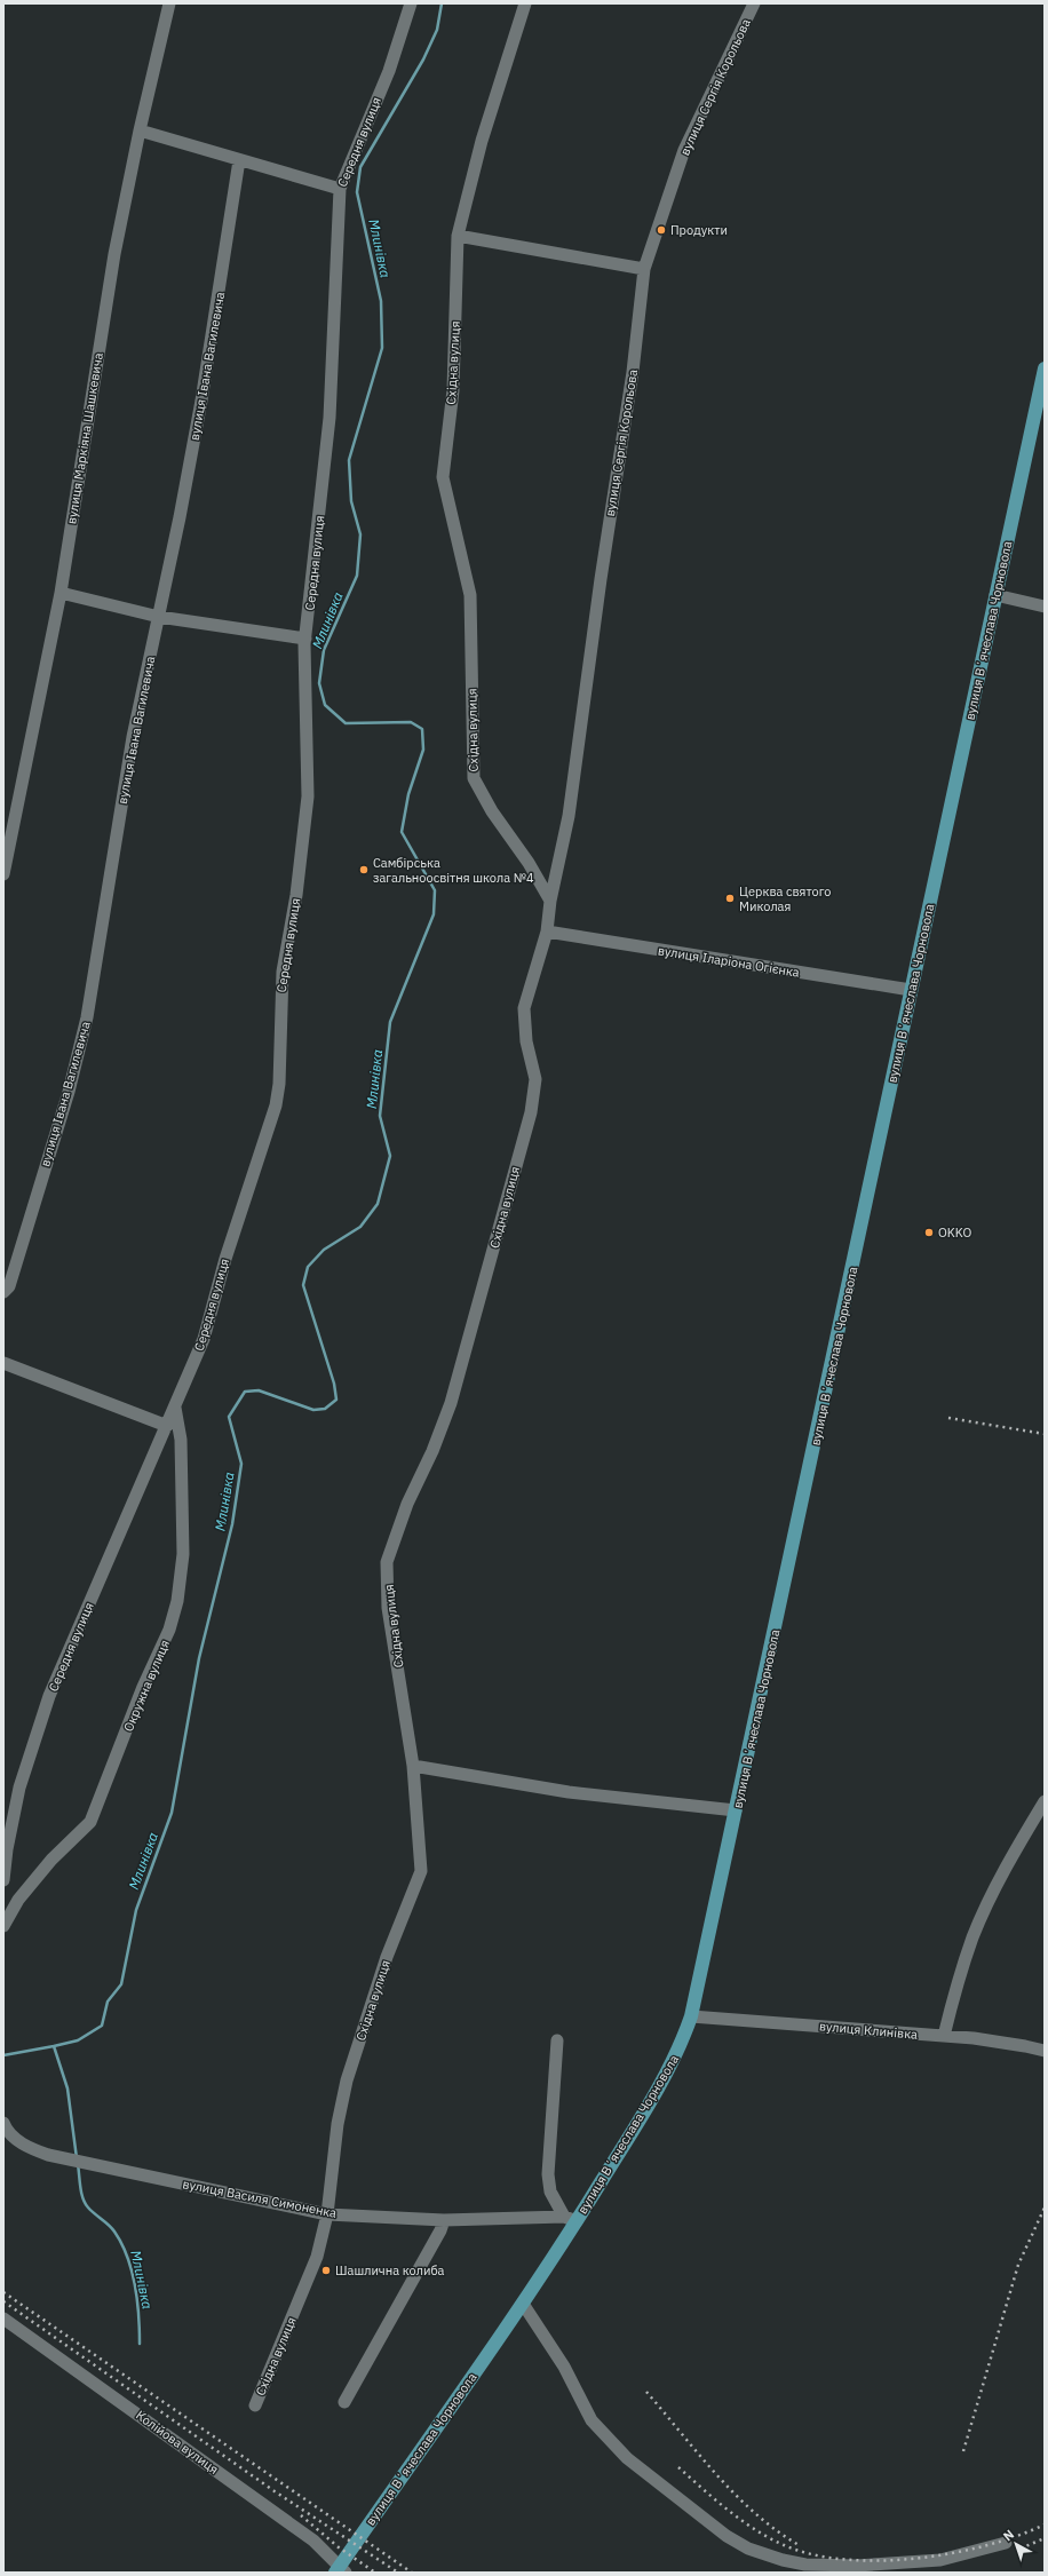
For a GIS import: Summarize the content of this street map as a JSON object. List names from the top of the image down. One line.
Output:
{"streets":{"main road":["вулиця Вʼячеслава Чорновола"],"street":["вулиця Сергія Корольова","Середня вулиця","Східна вулиця","вулиця Івана Вагилевича","вулиця Маркіяна Шашкевича","вулиця Іларіона Огієнка","Окружна вулиця","вулиця Клинівка","вулиця Василя Симоненка","Колійова вулиця"]},"crossings":[["вулиця Сергія Корольова","Східна вулиця"],["Середня вулиця","Окружна вулиця"],["Східна вулиця","вулиця Іларіона Огієнка"],["Східна вулиця","вулиця Василя Симоненка"],["вулиця Вʼячеслава Чорновола","вулиця Іларіона Огієнка"],["вулиця Вʼячеслава Чорновола","вулиця Клинівка"],["вулиця Вʼячеслава Чорновола","вулиця Василя Симоненка"]],"water":["Млинівка"],"places":["Продукти","Самбірська загальноосвітня школа №4","Церква святого Миколая","OKKO","Шашлична колиба"],"north":"top left"}
